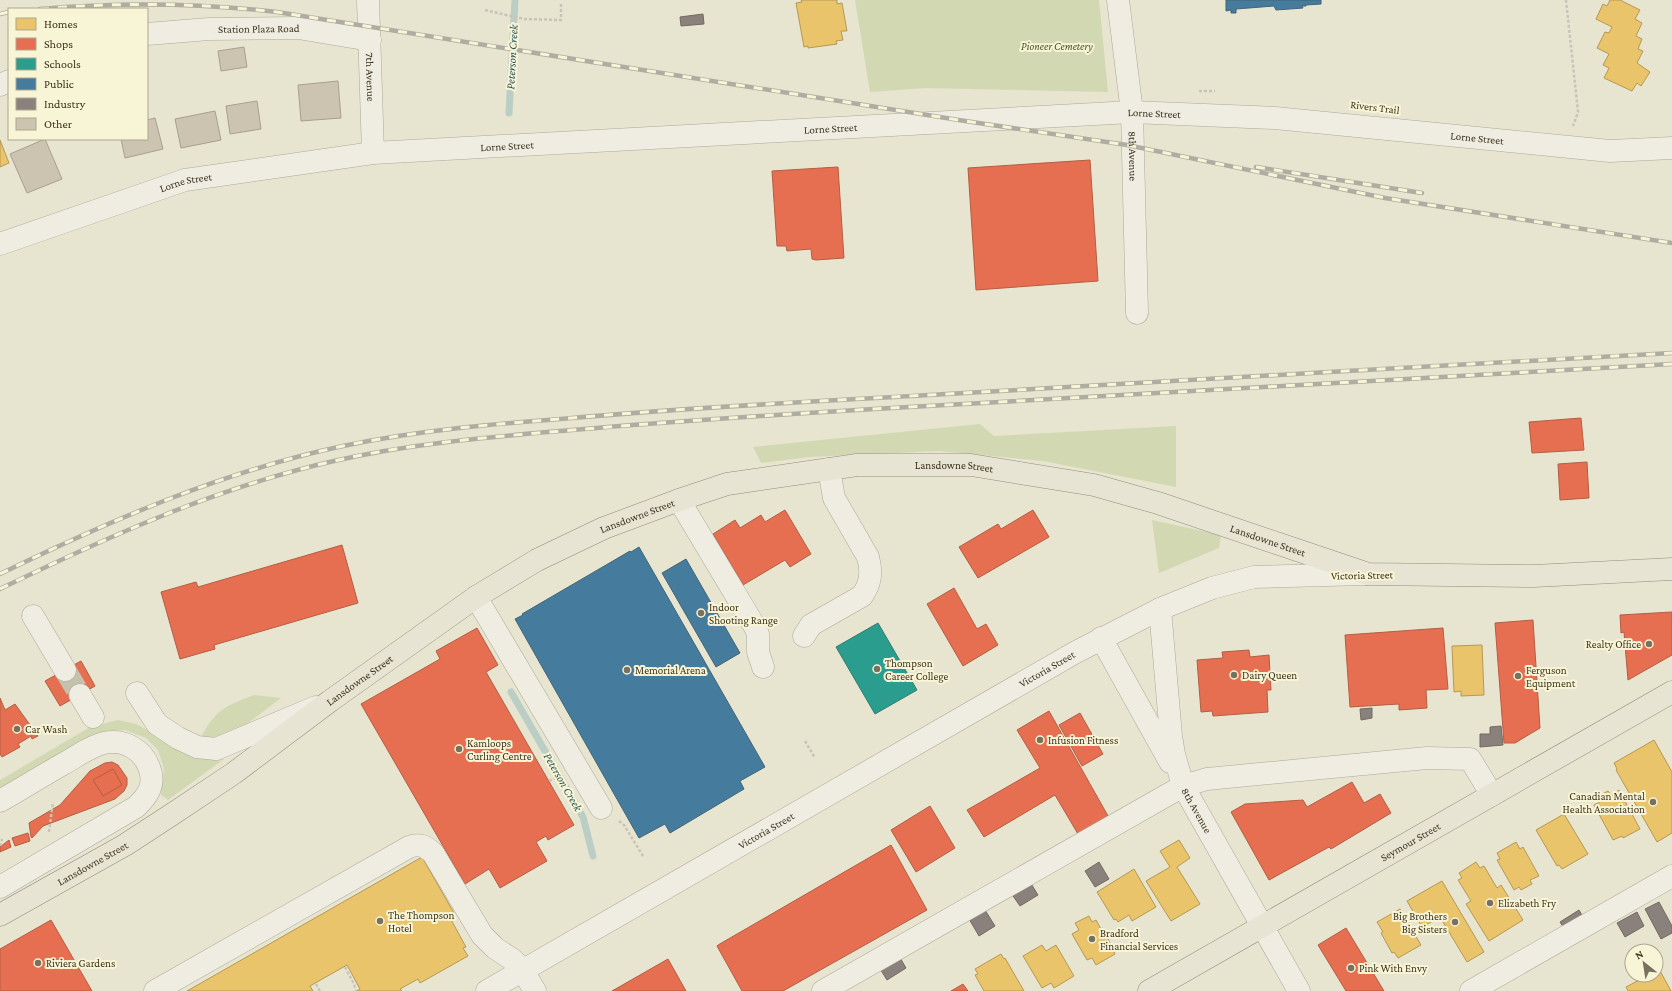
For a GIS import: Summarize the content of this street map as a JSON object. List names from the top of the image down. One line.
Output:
{"streets":{"main road":["Lansdowne Street","Victoria Street","Seymour Street"],"street":["Station Plaza Road","7th Avenue","Lorne Street","8th Avenue"]},"crossings":[["Station Plaza Road","7th Avenue"],["7th Avenue","Lorne Street"],["Lorne Street","8th Avenue"],["8th Avenue","Victoria Street"],["8th Avenue","Seymour Street"],["Lansdowne Street","Victoria Street"]],"water":["Peterson Creek"],"parks":["Pioneer Cemetery"],"places":["Indoor Shooting Range","Realty Office","Thompson Career College","Memorial Arena","Dairy Queen","Ferguson Equipment","Car Wash","Infusion Fitness","Kamloops Curling Centre","Canadian Mental Health Association","Elizabeth Fry","The Thompson Hotel","Big Brothers Big Sisters","Bradford Financial Services","Riviera Gardens","Pink With Envy"],"legend":["Homes","Shops","Schools","Public","Industry","Other"],"north":"top left"}
